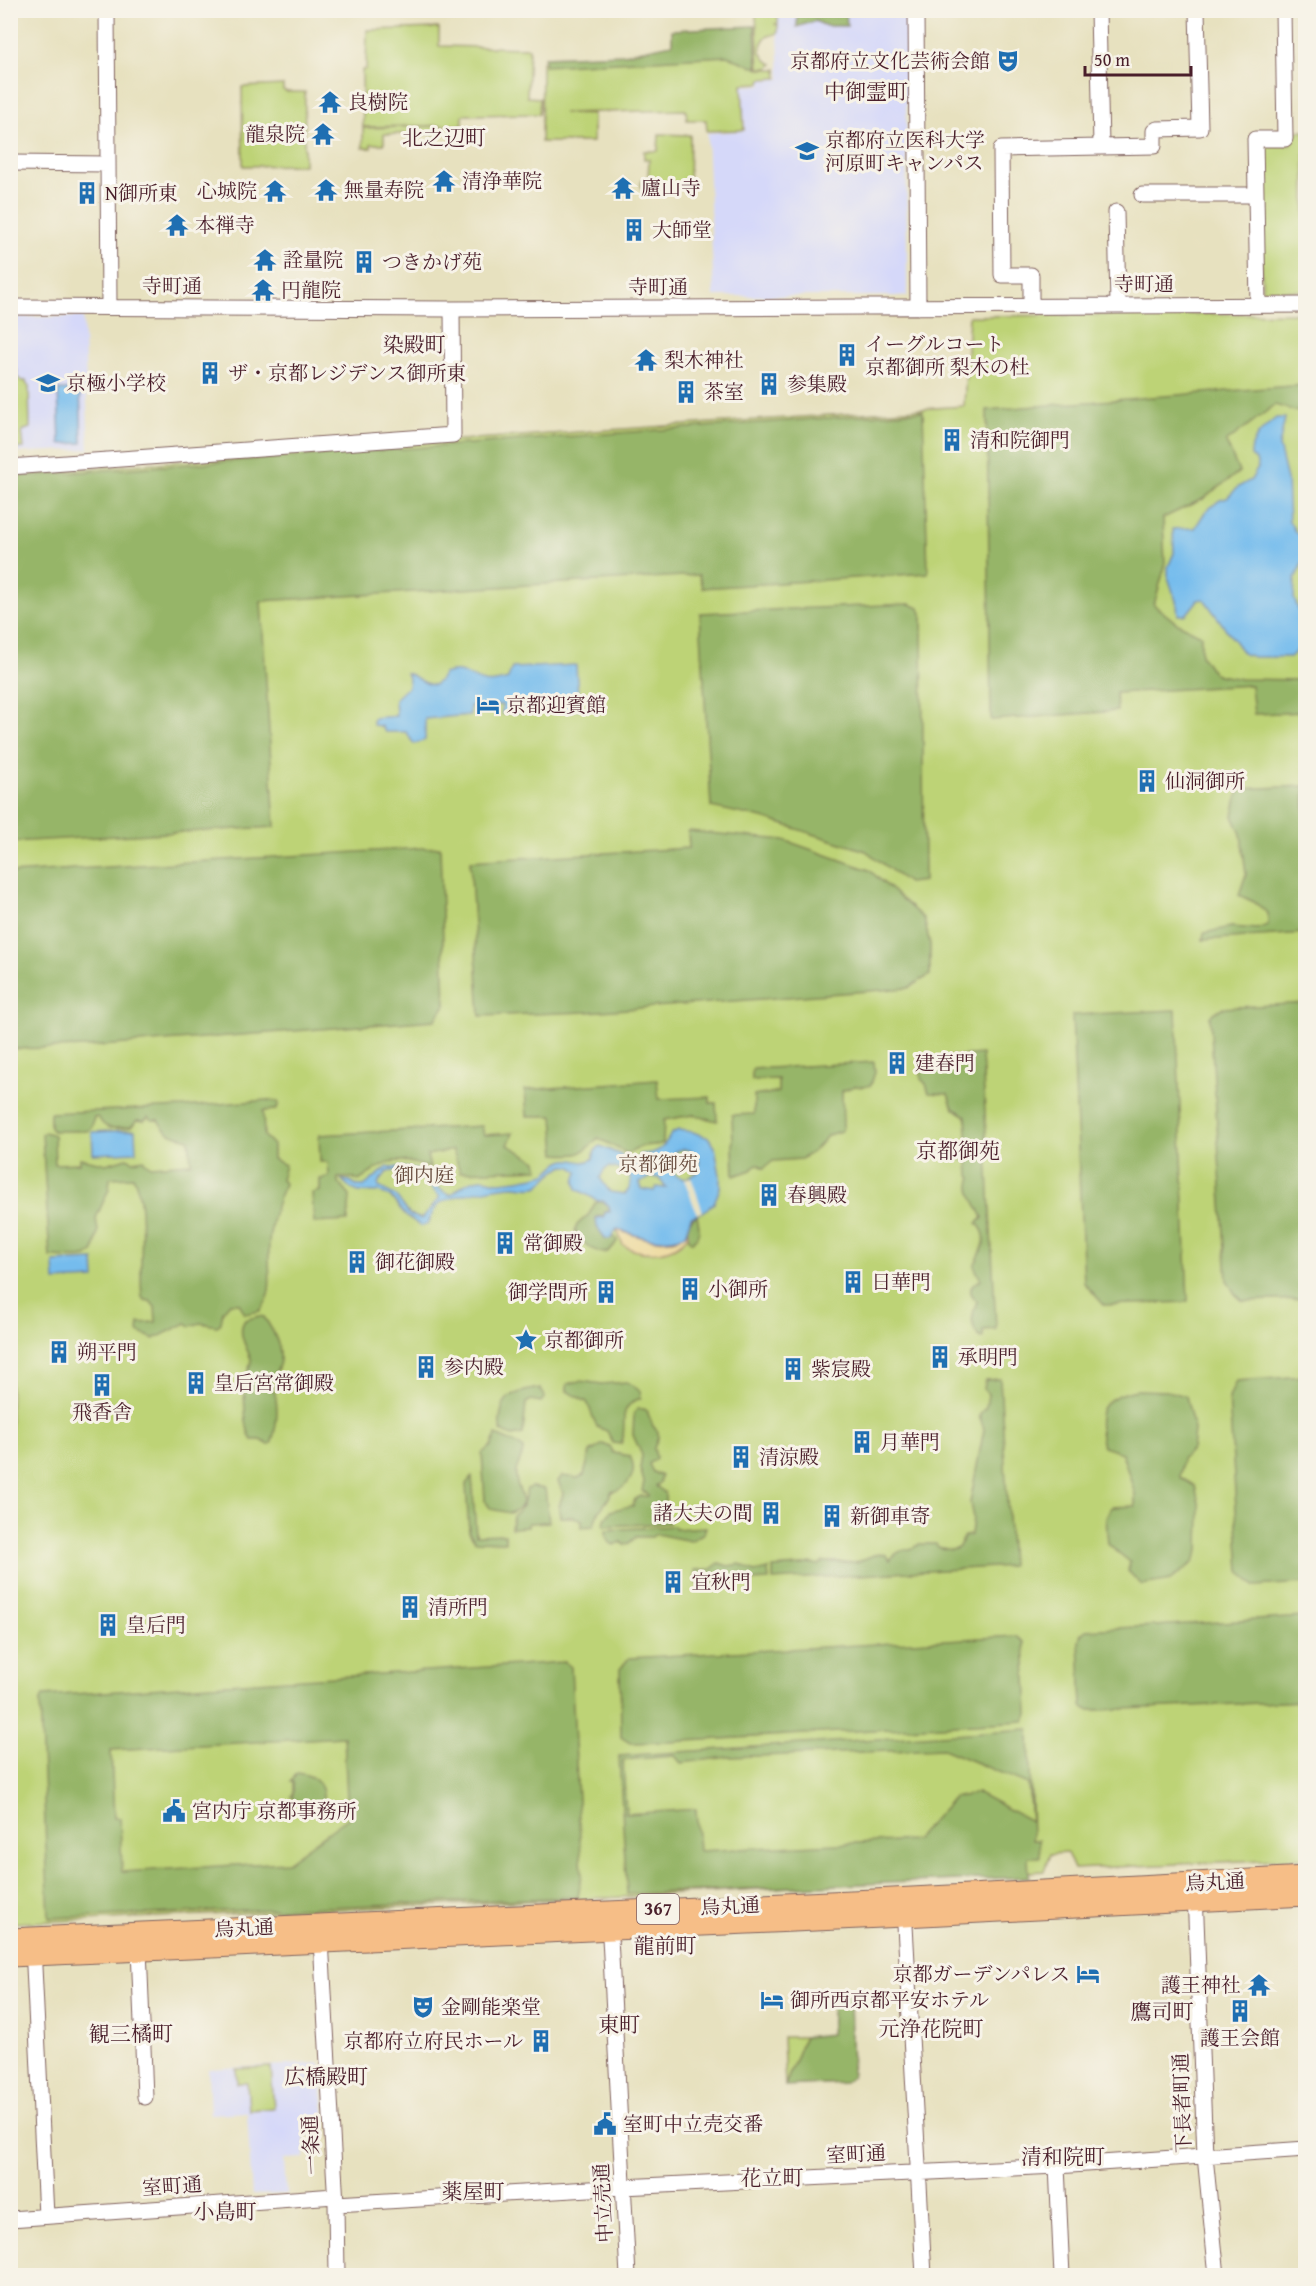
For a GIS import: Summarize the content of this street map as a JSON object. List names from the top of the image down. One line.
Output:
{"streets":{"highway":["烏丸通","367"],"street":["寺町通","下長者町通","一条通","室町通","中立売通"]},"crossings":[["烏丸通","下長者町通"],["烏丸通","一条通"],["烏丸通","中立売通"],["下長者町通","室町通"],["一条通","室町通"],["室町通","中立売通"]],"districts":["中御霊町","北之辺町","染殿町","京都御苑","龍前町","鷹司町","東町","元浄花院町","観三橘町","広橋殿町","清和院町","花立町","薬屋町","小島町"],"parks":["京都御苑","御内庭"],"places":{"theatre":["京都府立文化芸術会館","金剛能楽堂"],"temple":["良樹院","龍泉院","清浄華院","廬山寺","無量寿院","心城院","本禅寺","詮量院","円龍院","梨木神社","護王神社"],"school or university":["京都府立医科大学 河原町キャンパス","京極小学校"],"building":["N御所東","大師堂","つきかげ苑","イーグルコート 京都御所 梨木の杜","ザ・京都レジデンス御所東","参集殿","茶室","清和院御門","仙洞御所","建春門","春興殿","常御殿","御花御殿","日華門","小御所","御学問所","朔平門","承明門","参内殿","紫宸殿","皇后宮常御殿","飛香舎","月華門","清涼殿","諸大夫の間","新御車寄","宜秋門","清所門","皇后門","護王会館","京都府立府民ホール"],"hotel":["京都迎賓館","京都ガーデンパレス","御所西京都平安ホテル"],"place":["京都御所"],"public building":["宮内庁 京都事務所","室町中立売交番"]},"scale_bar":"50 m"}
